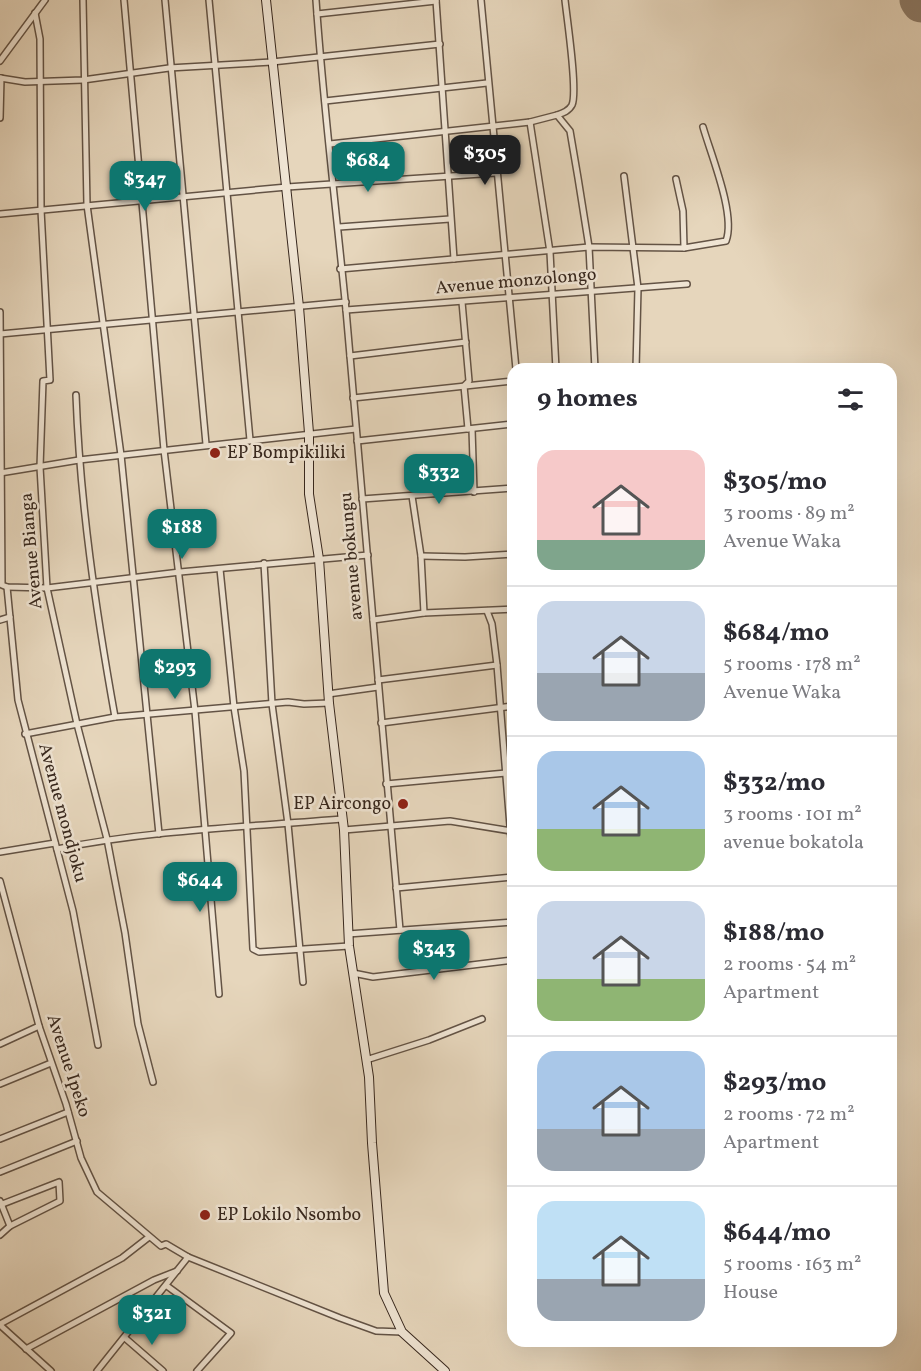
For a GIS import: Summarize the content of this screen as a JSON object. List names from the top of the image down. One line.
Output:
{"streets":{"street":["Avenue monzolongo","Avenue Bianga","avenue bokungu","Avenue mondjoku","Avenue Ipeko"]},"crossings":[["Avenue monzolongo","avenue bokungu"]],"places":["EP Bompikiliki","EP Aircongo","EP Lokilo Nsombo"],"page":{"price":["$305","$684","$347","$332","$188","$293","$644","$343","$321"],"heading":"9 homes","list":[{"name":"$305/mo","note":"3 rooms · 89 m² · Avenue Waka"},{"name":"$684/mo","note":"5 rooms · 178 m² · Avenue Waka"},{"name":"$332/mo","note":"3 rooms · 101 m² · avenue bokatola"},{"name":"$188/mo","note":"2 rooms · 54 m² · Apartment"},{"name":"$293/mo","note":"2 rooms · 72 m² · Apartment"},{"name":"$644/mo","note":"5 rooms · 163 m² · House"}]}}
